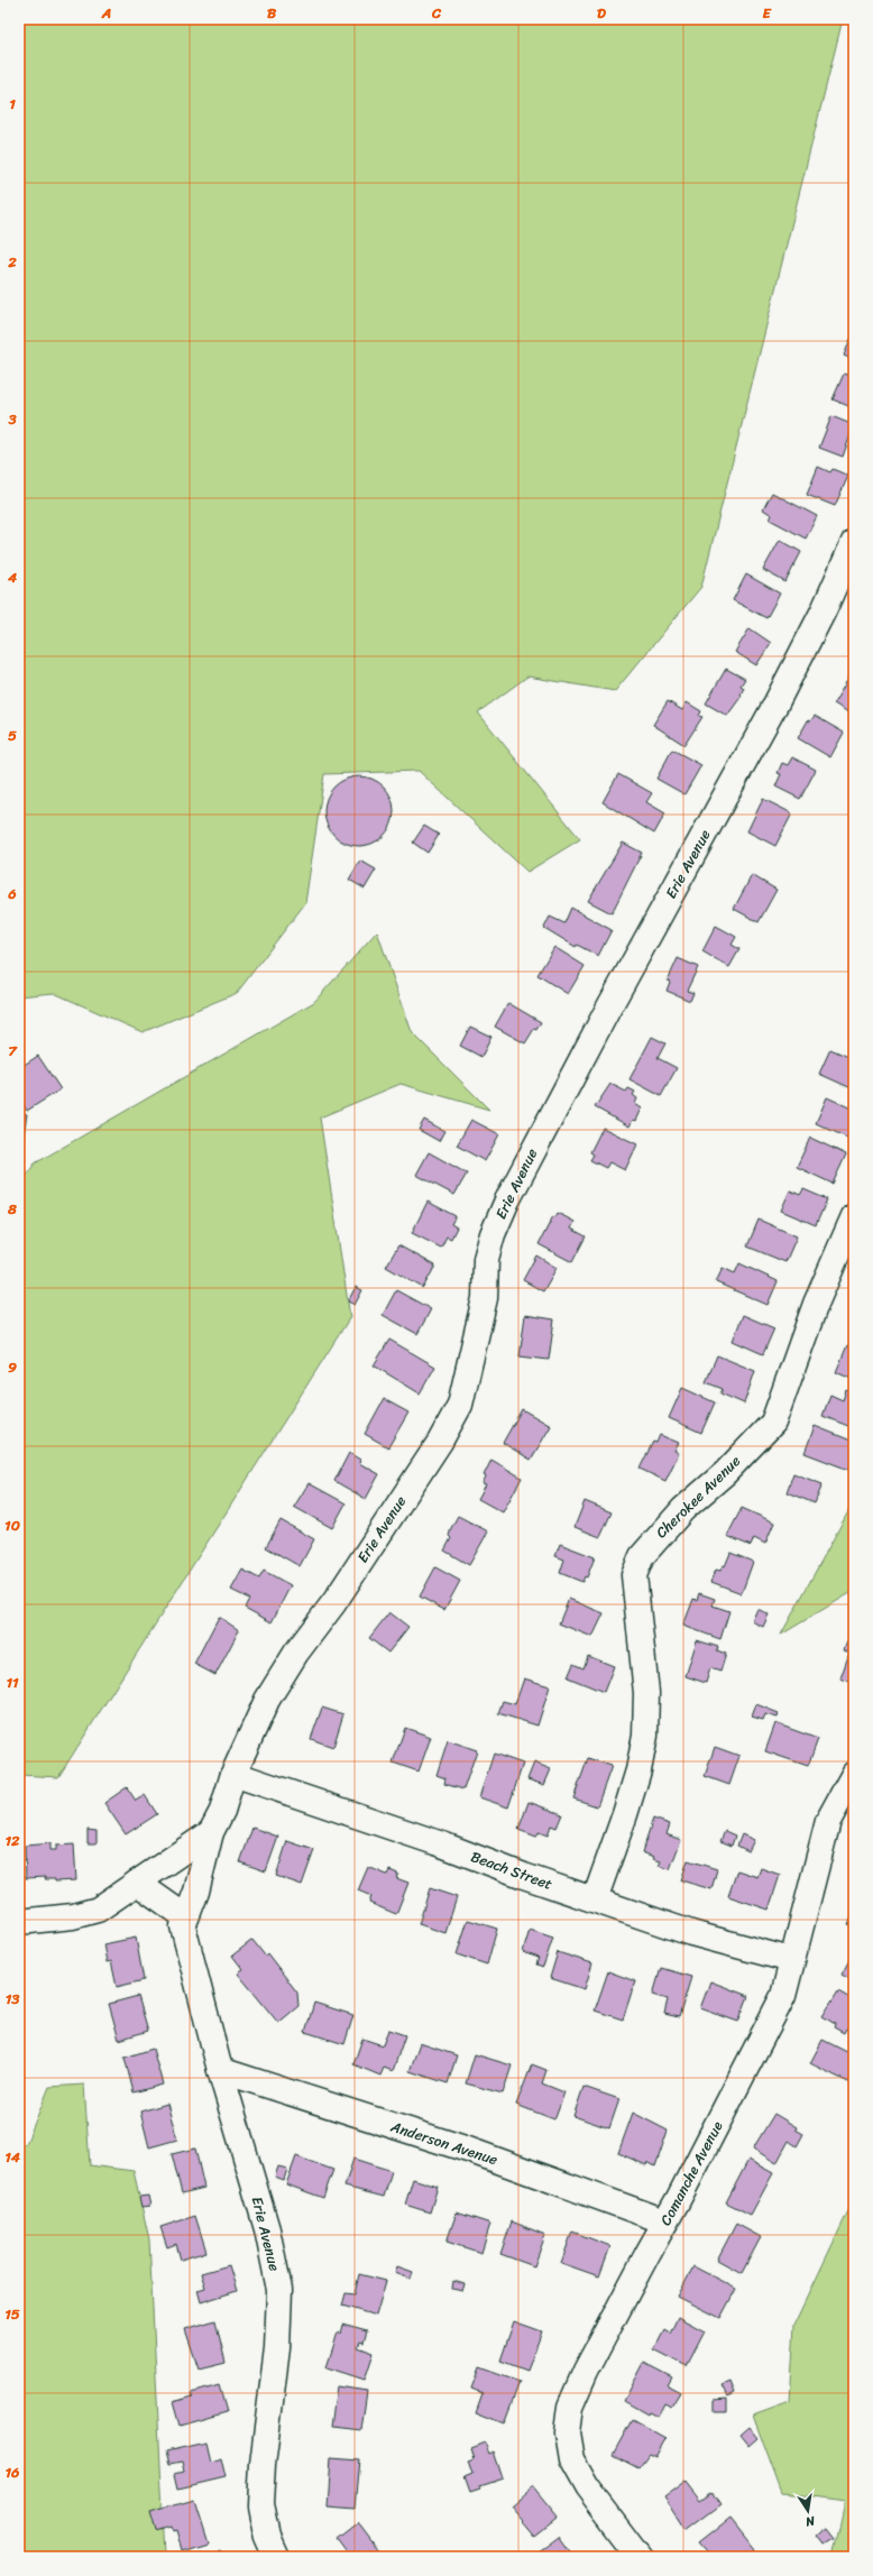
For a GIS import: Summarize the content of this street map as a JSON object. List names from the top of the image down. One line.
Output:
{"streets":{"street":["Erie Avenue","Cherokee Avenue","Beach Street","Anderson Avenue","Comanche Avenue"]},"crossings":[["Erie Avenue","Beach Street"],["Erie Avenue","Anderson Avenue"],["Cherokee Avenue","Beach Street"],["Beach Street","Comanche Avenue"],["Anderson Avenue","Comanche Avenue"]],"north":"bottom","grid":{"columns":["A","B","C","D","E"],"rows":["1","2","3","4","5","6","7","8","9","10","11","12","13","14","15","16"]}}
